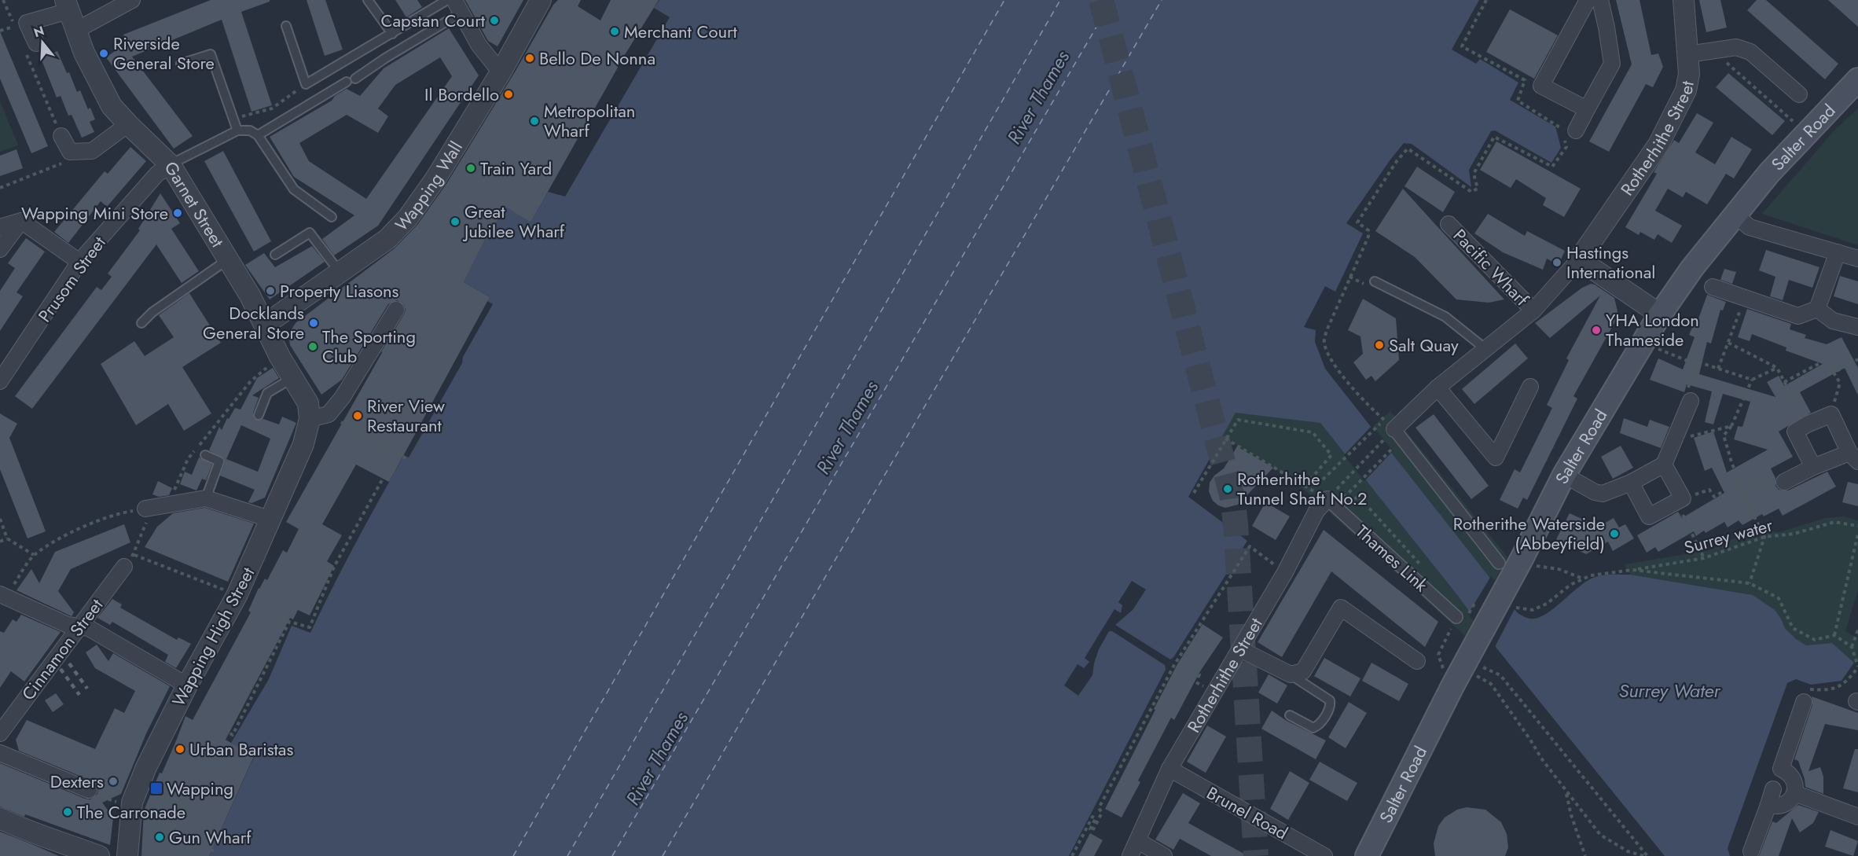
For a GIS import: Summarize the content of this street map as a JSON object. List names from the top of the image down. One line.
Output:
{"streets":{"main road":["Salter Road"],"street":["Rotherhithe Street","Wapping Wall","Garnet Street","Pacific Wharf","Prusom Street","Thames Link","Wapping High Street","Cinnamon Street","Brunel Road"],"path":["Surrey water"]},"crossings":[["Rotherhithe Street","Pacific Wharf"],["Rotherhithe Street","Thames Link"],["Rotherhithe Street","Brunel Road"],["Wapping Wall","Garnet Street"],["Garnet Street","Prusom Street"],["Garnet Street","Wapping High Street"]],"water":["River Thames","Surrey Water"],"places":{"other":["Capstan Court","Merchant Court","Riverside General Store","Bello De Nonna","Il Bordello","Metropolitan Wharf","Train Yard","Wapping Mini Store","Great Jubilee Wharf","Hastings International","Property Liasons","Docklands General Store","YHA London Thameside","Salt Quay","The Sporting Club","River View Restaurant","Rotherhithe Tunnel Shaft No.2","Rotherithe Waterside (Abbeyfield)","Urban Baristas","Dexters","The Carronade","Gun Wharf"],"transit":["Wapping"]},"north":"top"}
